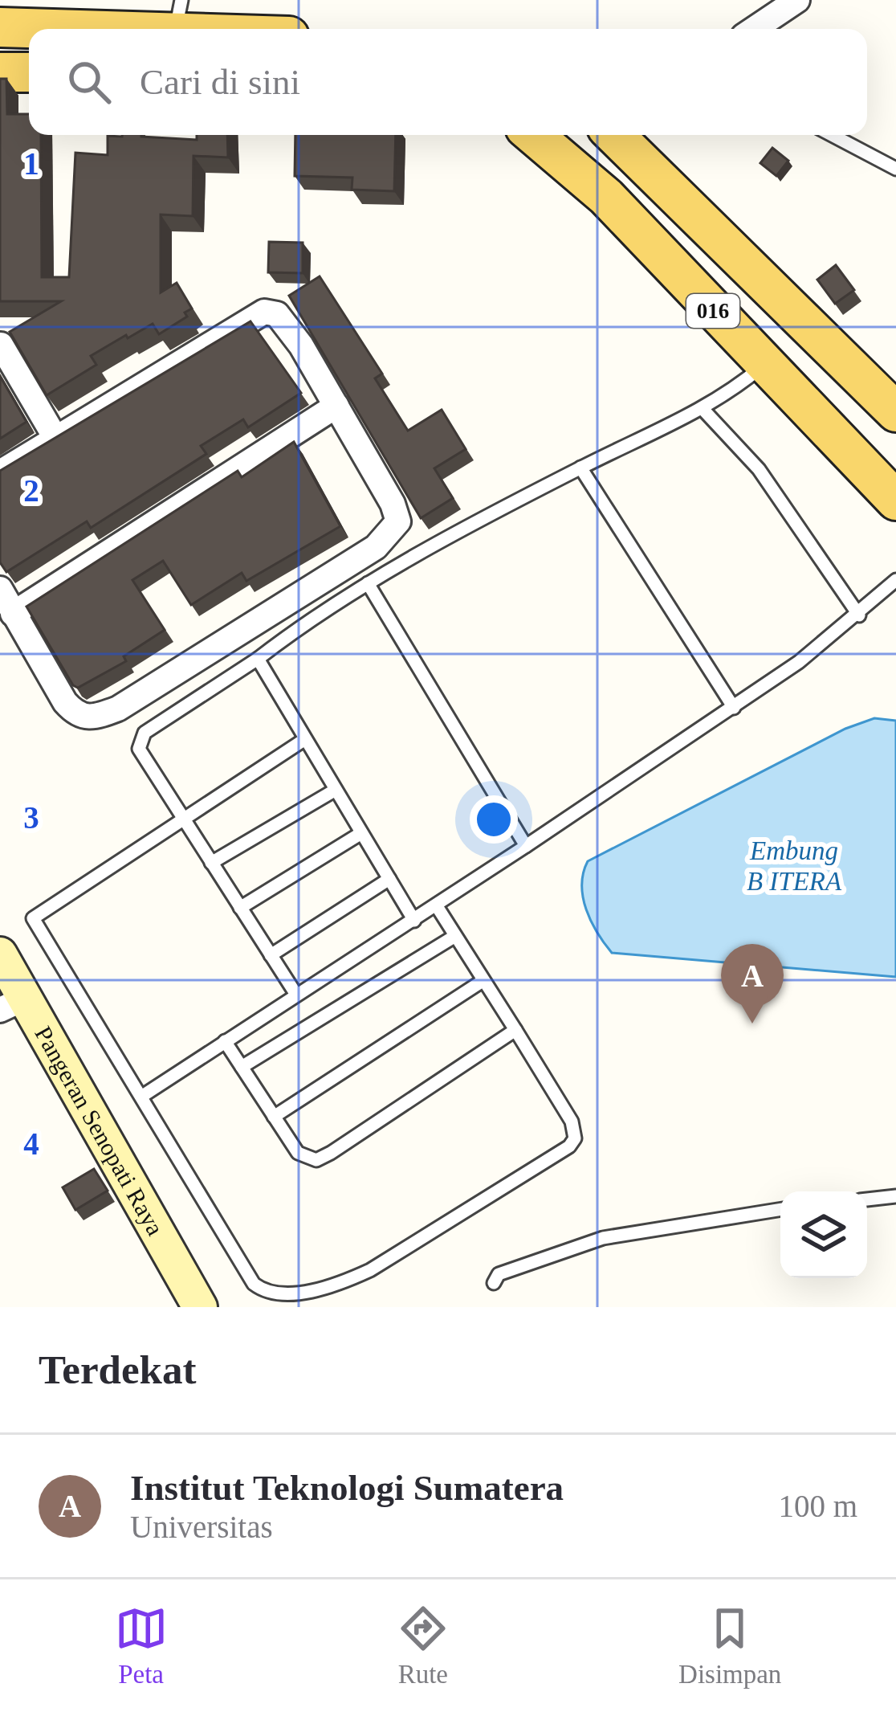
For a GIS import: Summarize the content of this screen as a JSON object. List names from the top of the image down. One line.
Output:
{"streets":{"main road":["016"],"street":["Pangeran Senopati Raya"]},"water":["Embung B ITERA"],"page":{"search":"Cari di sini","pins":"A","heading":"Terdekat","list":[{"mark":"A","name":"Institut Teknologi Sumatera","note":"Universitas","value":"100 m"}],"nav":["Peta","Rute","Disimpan"]},"grid":{"rows":["1","2","3","4"]}}
